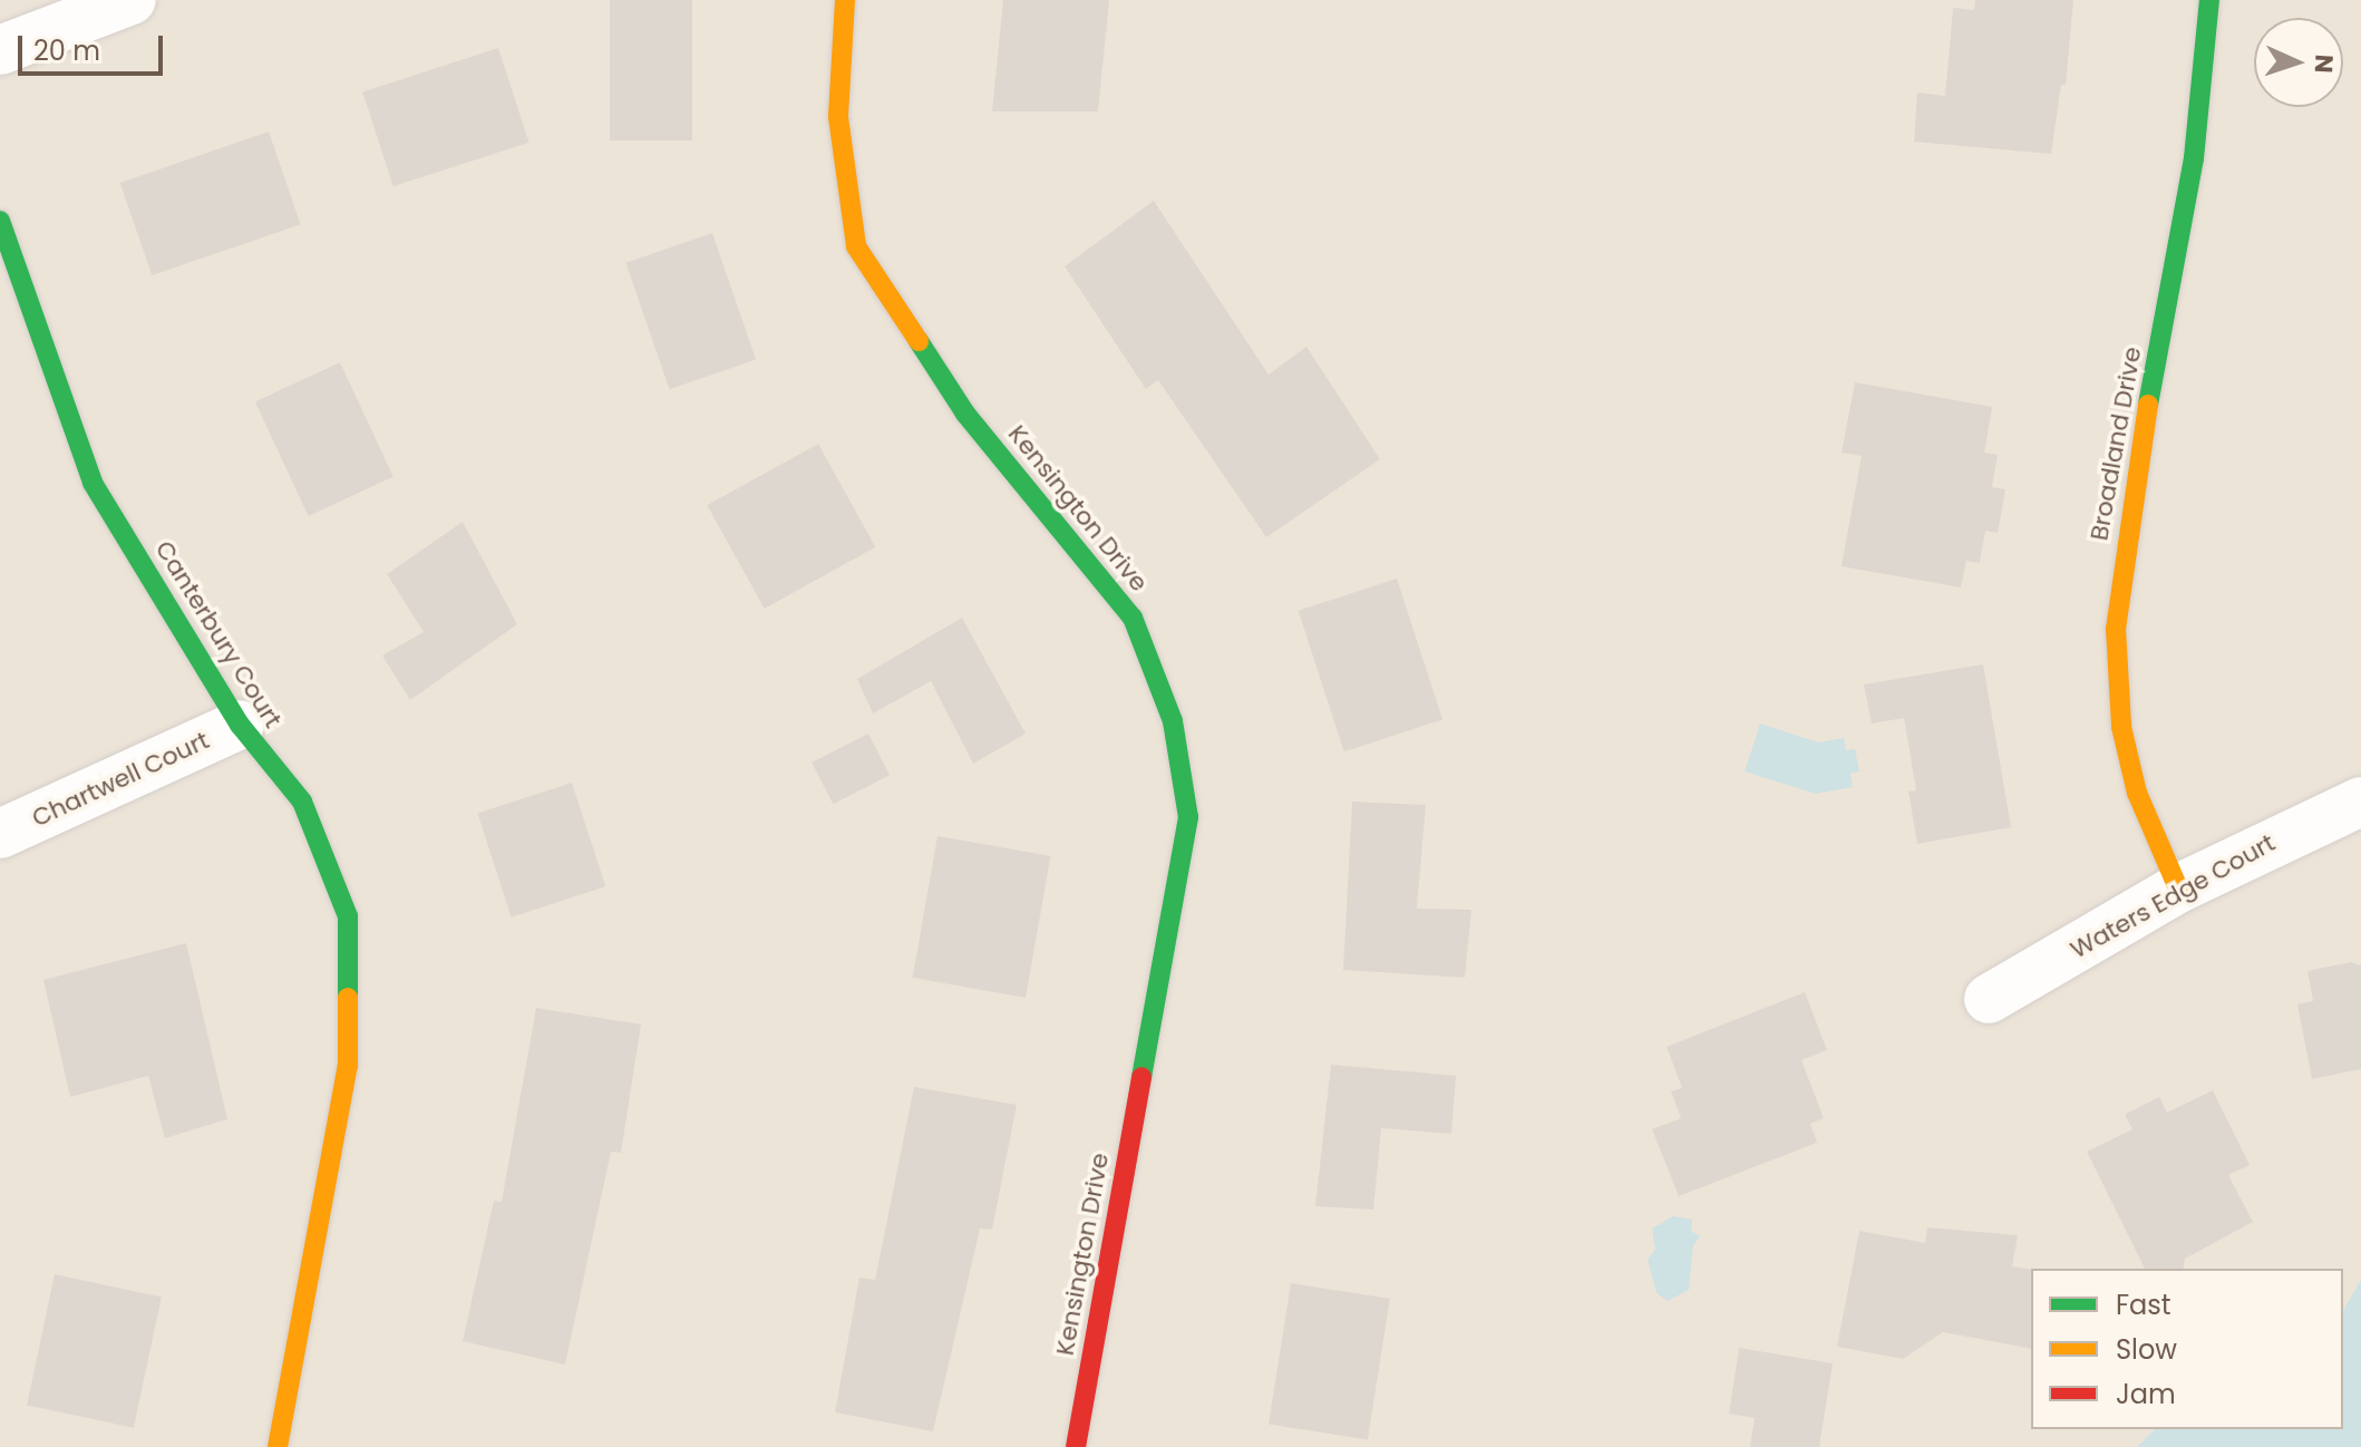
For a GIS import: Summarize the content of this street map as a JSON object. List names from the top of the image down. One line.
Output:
{"streets":{"street":["Broadland Drive","Kensington Drive","Canterbury Court","Chartwell Court","Waters Edge Court"]},"crossings":[["Broadland Drive","Waters Edge Court"],["Canterbury Court","Chartwell Court"]],"legend":["Fast","Slow","Jam"],"scale_bar":"20 m","north":"right"}
